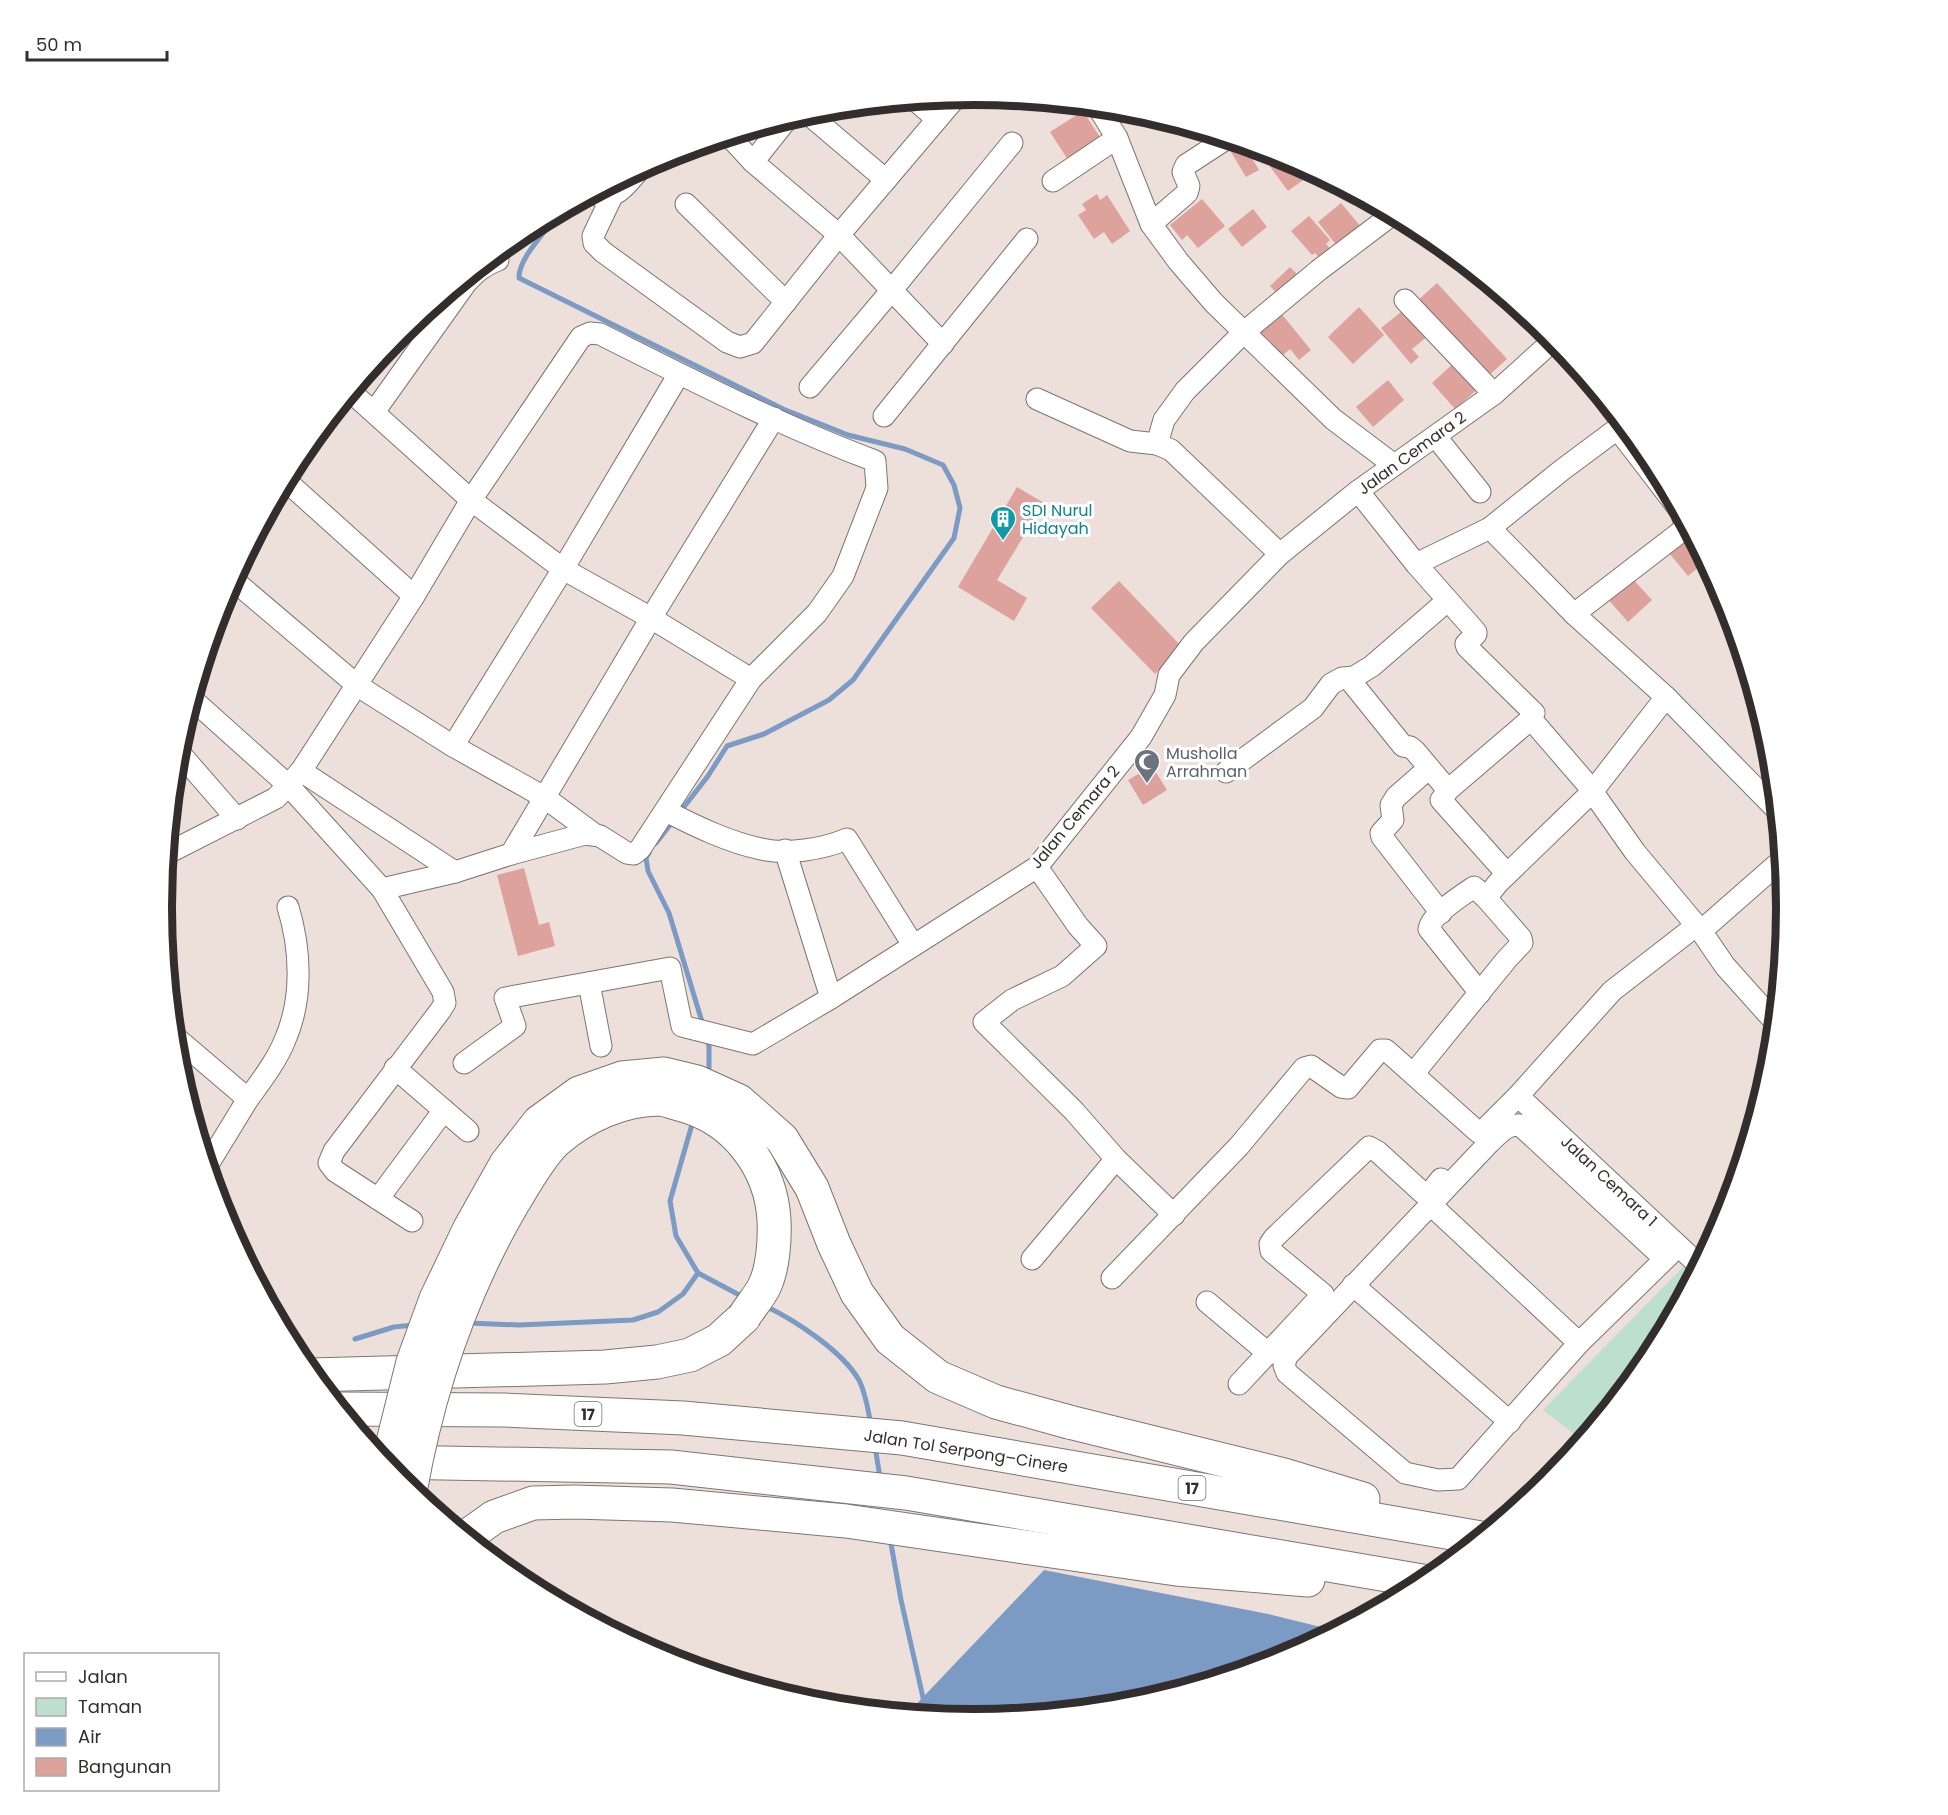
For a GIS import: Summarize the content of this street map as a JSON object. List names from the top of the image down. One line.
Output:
{"streets":{"highway":["17","Jalan Tol Serpong–Cinere"],"street":["Jalan Cemara 2","Jalan Cemara 1"]},"places":{"building":["SDI Nurul Hidayah"],"mosque":["Musholla Arrahman"]},"legend":["Jalan","Taman","Air","Bangunan"],"scale_bar":"50 m"}
